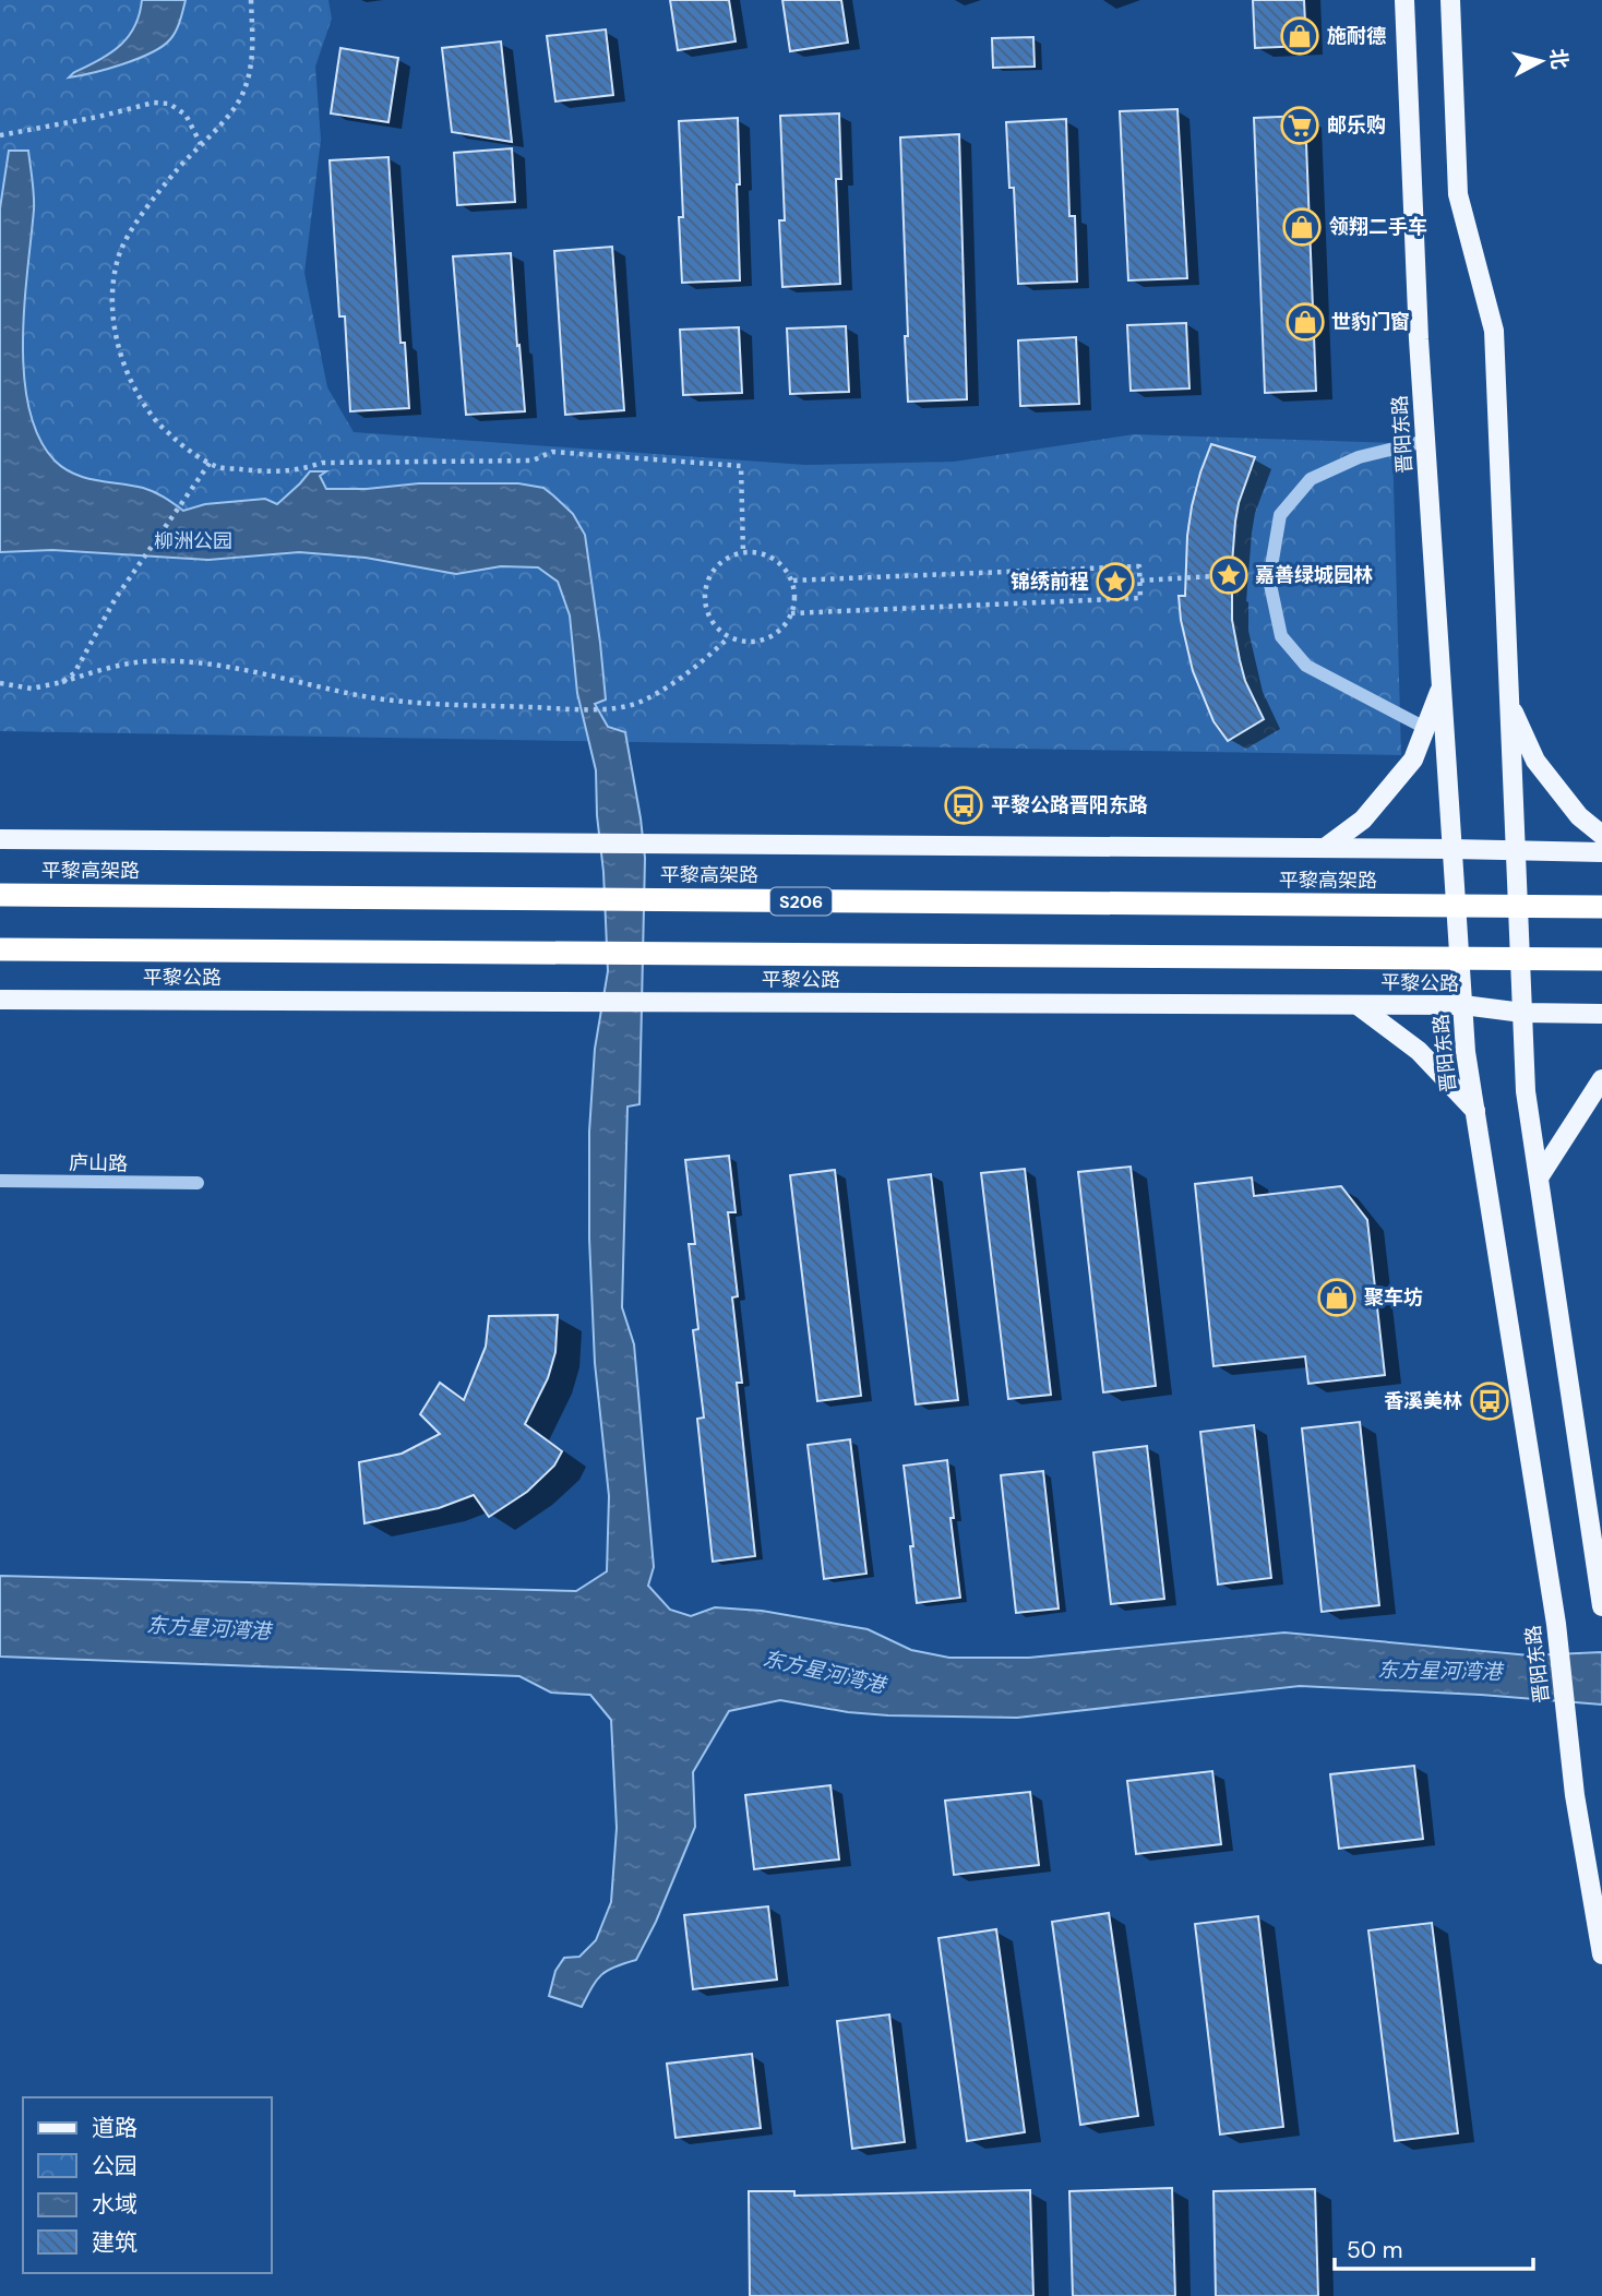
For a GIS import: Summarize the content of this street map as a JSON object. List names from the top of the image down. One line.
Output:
{"streets":{"highway":["平黎高架路","S206"],"main road":["晋阳东路","平黎公路"],"street":["庐山路"]},"crossings":[["晋阳东路","平黎公路"]],"water":["东方星河湾港"],"parks":["柳洲公园"],"places":{"shop":["施耐德","领翔二手车","世豹门窗","聚车坊"],"supermarket":["邮乐购"],"place":["嘉善绿城园林","锦绣前程"],"bus stop":["平黎公路晋阳东路","香溪美林"]},"legend":["道路","公园","水域","建筑"],"scale_bar":"50 m","north":"right"}
